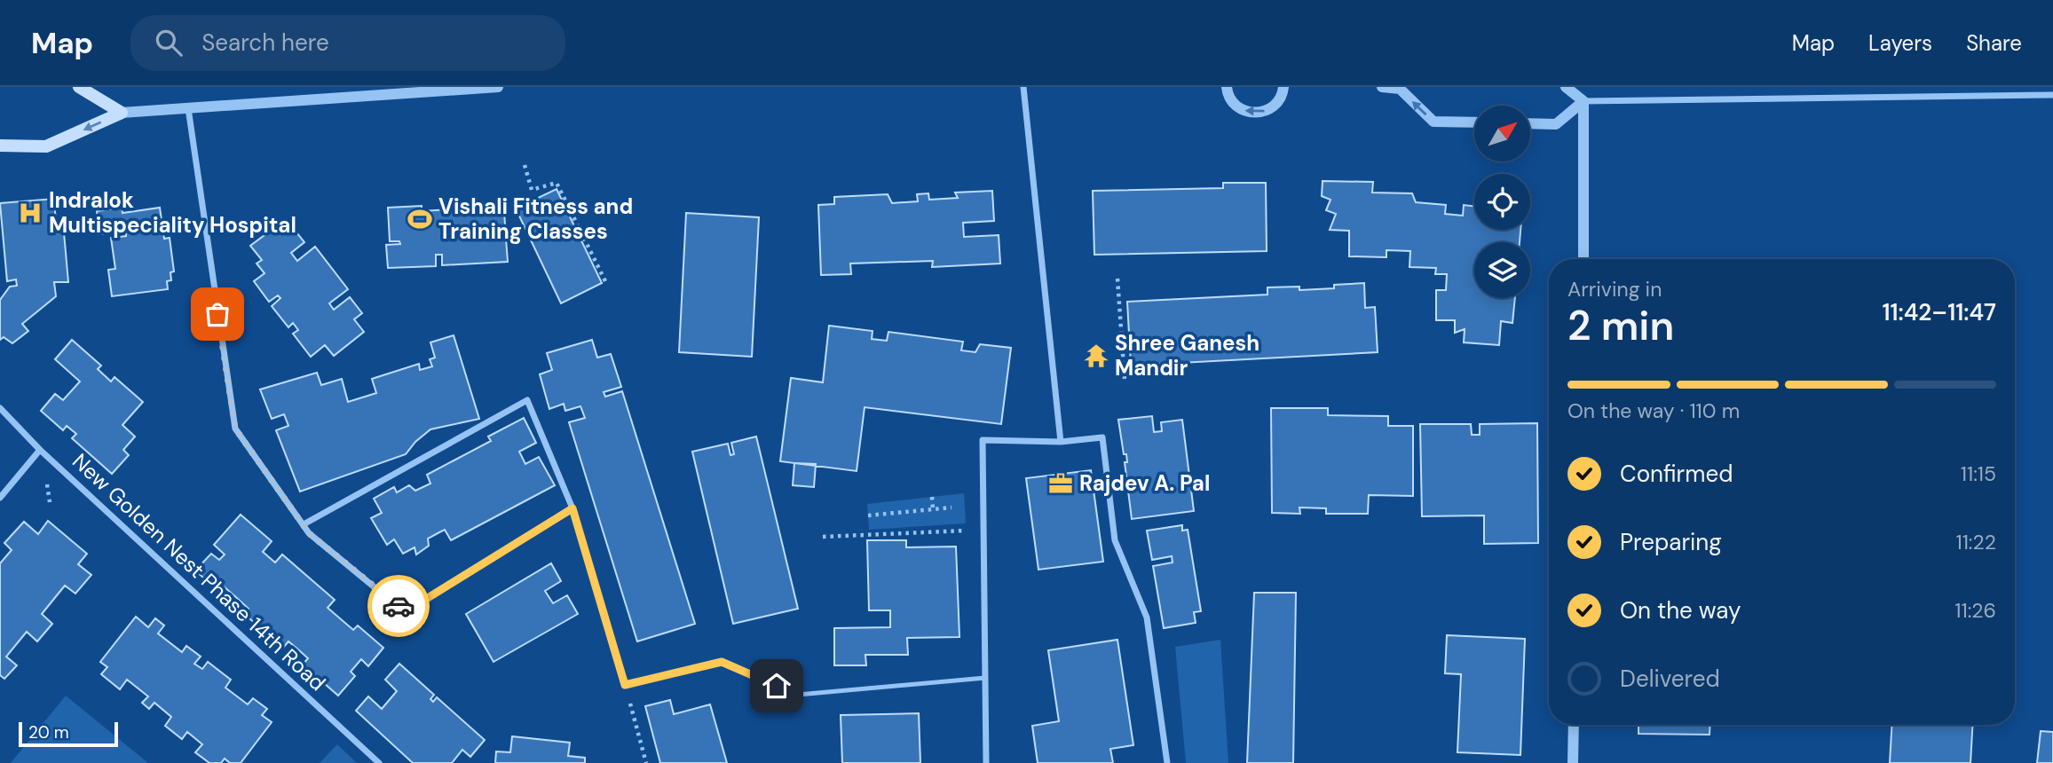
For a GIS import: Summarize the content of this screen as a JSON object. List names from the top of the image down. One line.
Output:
{"streets":{"street":["New Golden Nest Phase 14th Road"]},"places":{"hospital":["Indralok Multispeciality Hospital"],"sports":["Vishali Fitness and Training Classes"],"temple":["Shree Ganesh Mandir"],"office":["Rajdev A. Pal"]},"scale_bar":"20 m","north":"top right","page":{"header":"Map","search":"Search here","nav":["Map","Layers","Share"],"heading":["2 min","Arriving in","11:42–11:47"],"bar":"On the way · 110 m","list":[["Confirmed","11:15"],["Preparing","11:22"],["On the way","11:26"],"Delivered"],"scale":"20 m"}}
